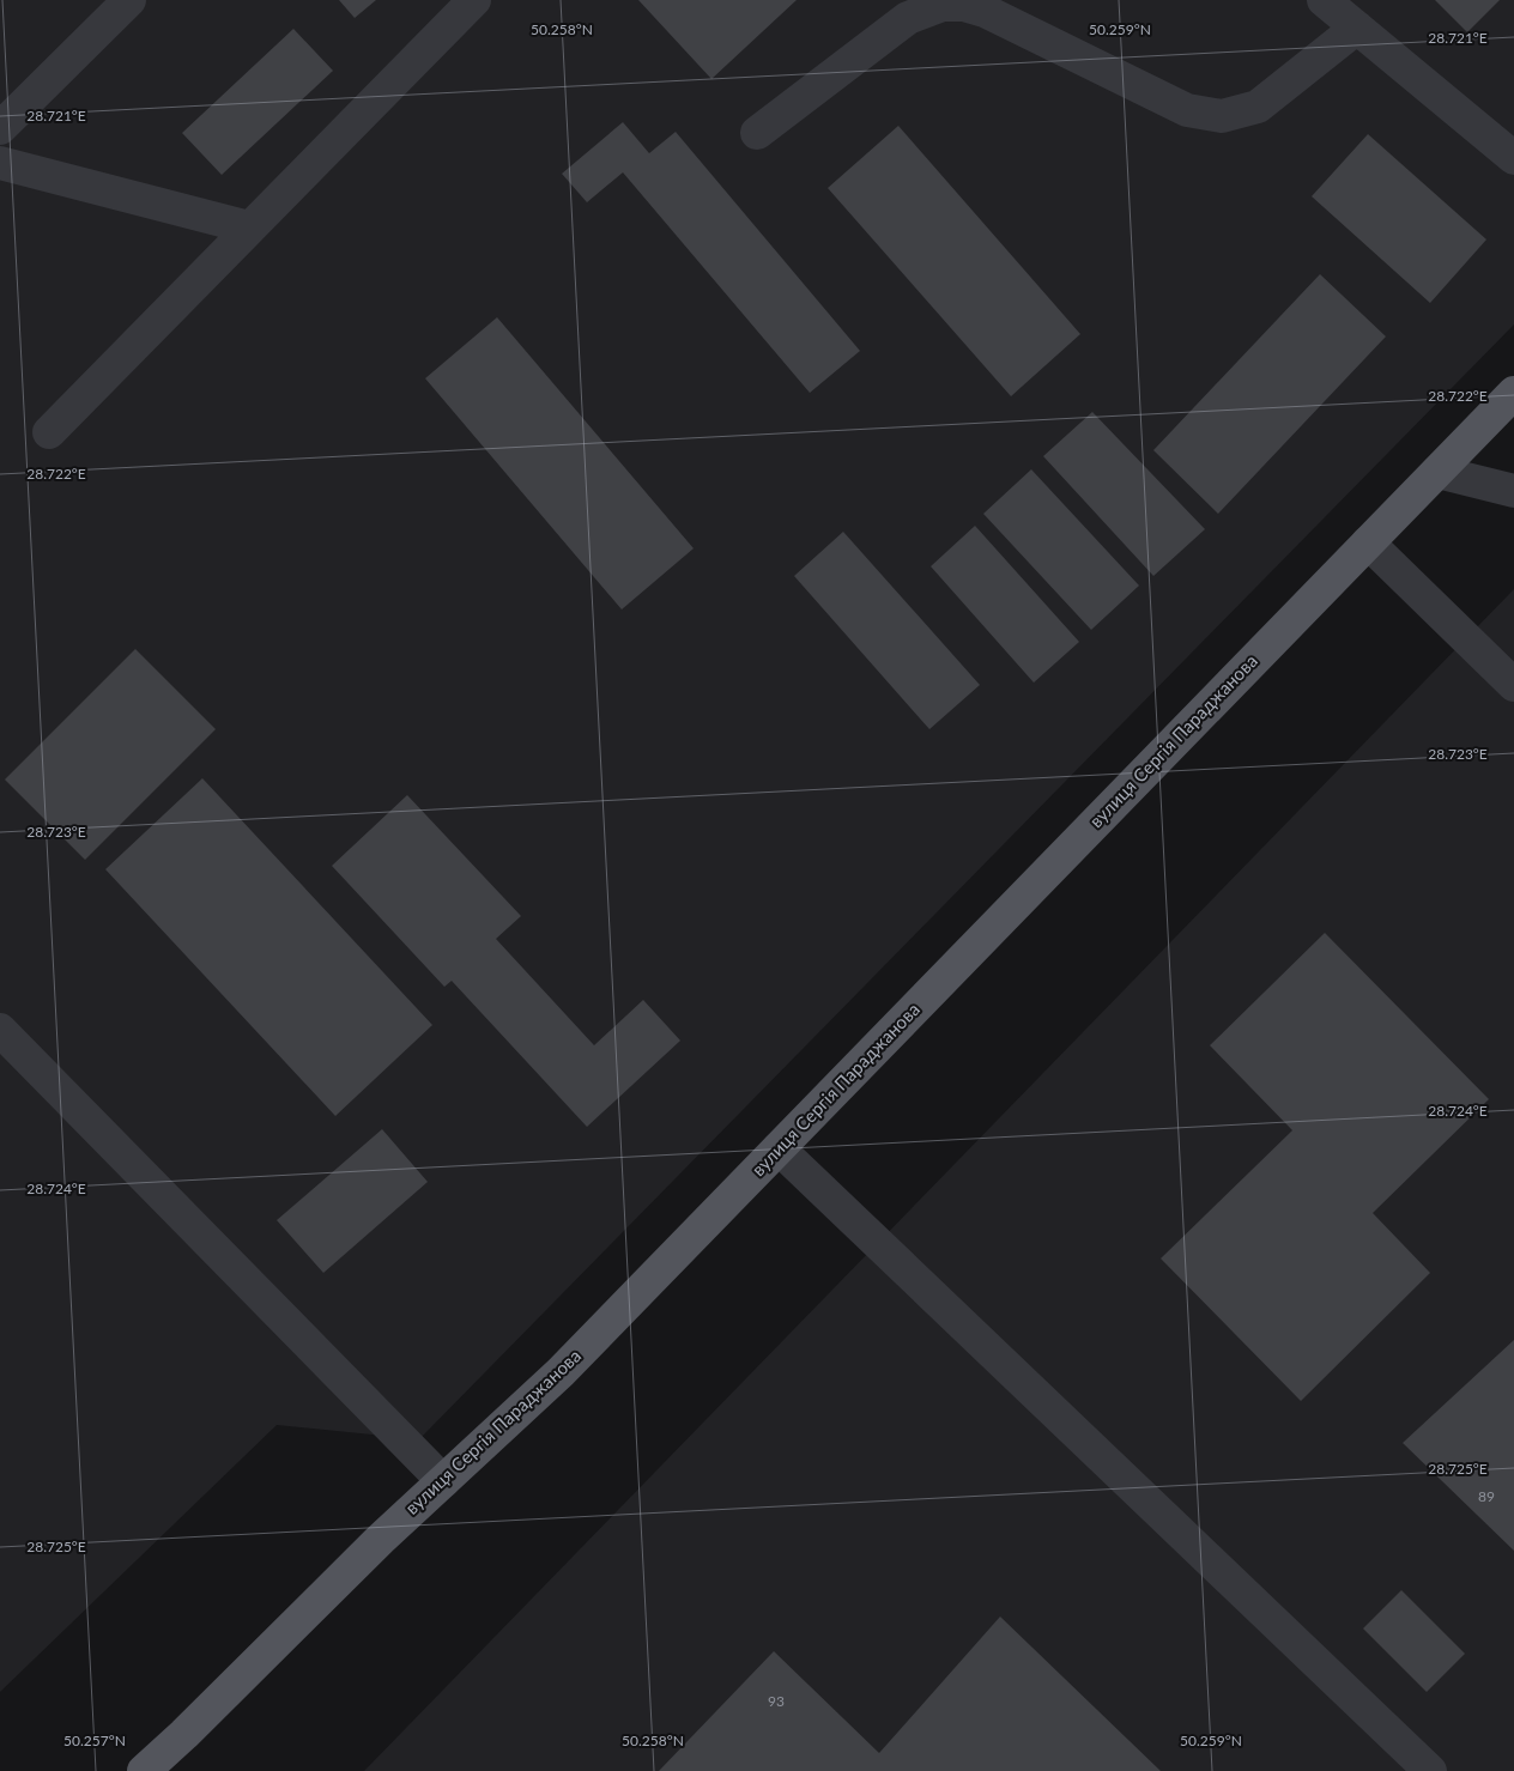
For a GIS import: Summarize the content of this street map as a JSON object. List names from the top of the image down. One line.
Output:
{"streets":{"main road":["вулиця Сергія Параджанова"]},"house_numbers":["89","93"],"coordinates":["50.258°N","50.259°N","28.721°E","28.722°E","28.723°E","28.724°E","28.725°E","50.257°N"]}
